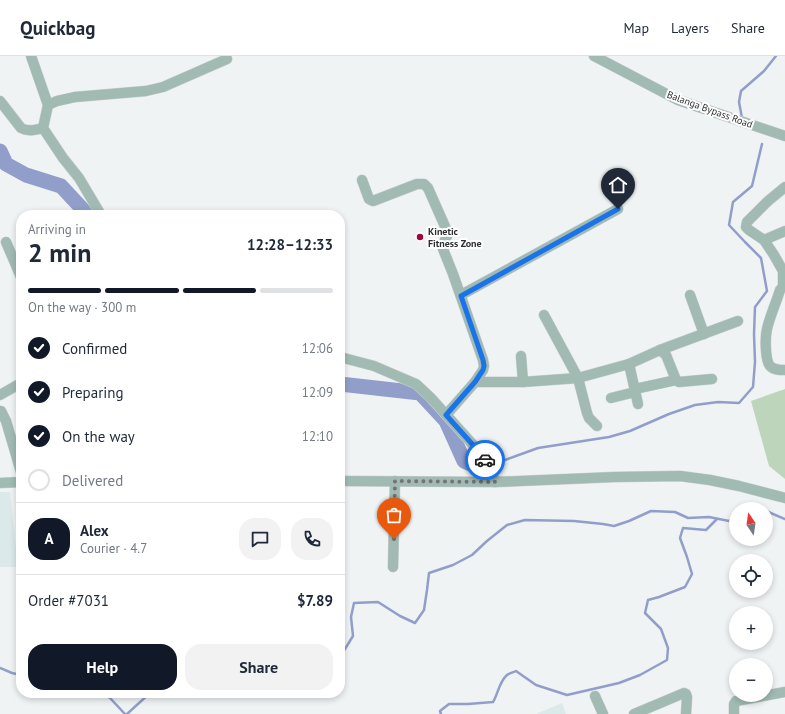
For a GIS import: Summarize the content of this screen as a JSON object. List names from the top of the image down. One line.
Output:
{"streets":{"street":["Balanga Bypass Road"]},"places":["Kinetic Fitness Zone"],"north":"top","page":{"header":"Quickbag","nav":["Map","Layers","Share"],"heading":["2 min","Arriving in","12:28–12:33"],"panel":["Alex","Courier · 4.7","Order #7031","$7.89"],"bar":"On the way · 300 m","list":[["Confirmed","12:06"],["Preparing","12:09"],["On the way","12:10"],"Delivered"],"map_buttons":["+","−"],"round":"A","buttons":["Help","Share"]}}
